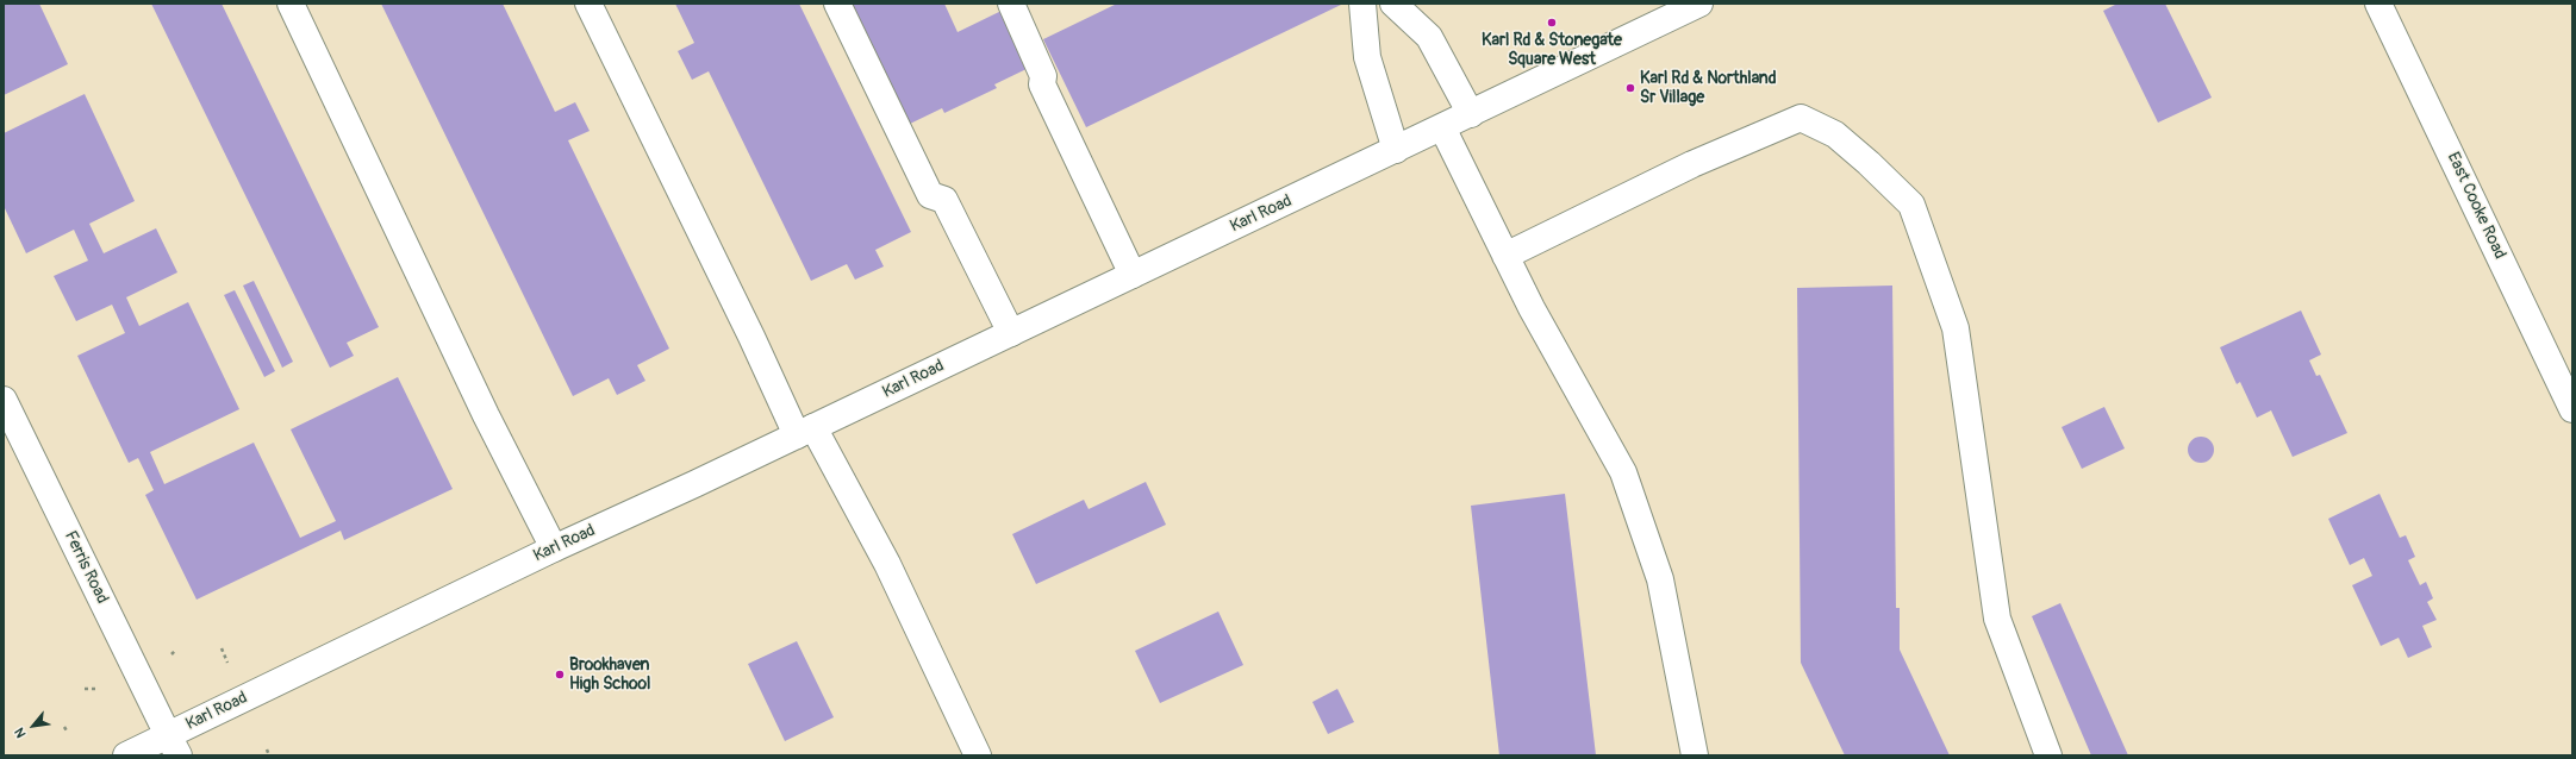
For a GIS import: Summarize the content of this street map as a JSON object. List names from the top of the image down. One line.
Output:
{"streets":{"main road":["East Cooke Road","Karl Road","Ferris Road"]},"crossings":[["Karl Road","Ferris Road"]],"places":["Karl Rd & Stonegate Square West","Karl Rd & Northland Sr Village","Brookhaven High School"],"north":"bottom left"}
